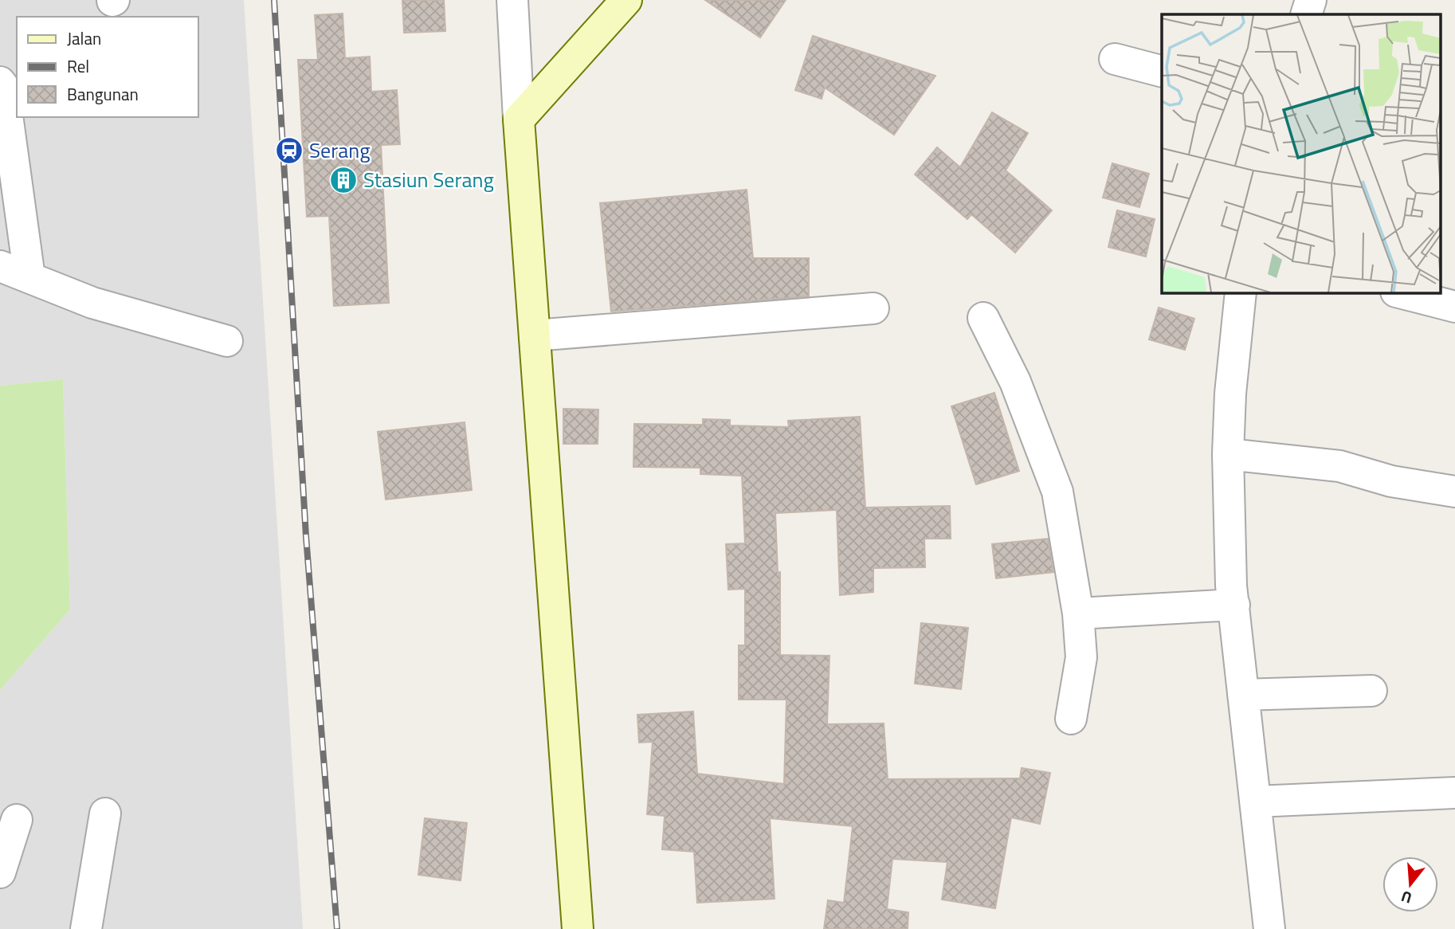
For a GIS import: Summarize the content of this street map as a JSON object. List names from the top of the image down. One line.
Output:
{"places":{"station":["Serang"],"building":["Stasiun Serang"]},"legend":["Jalan","Rel","Bangunan"],"north":"bottom"}
